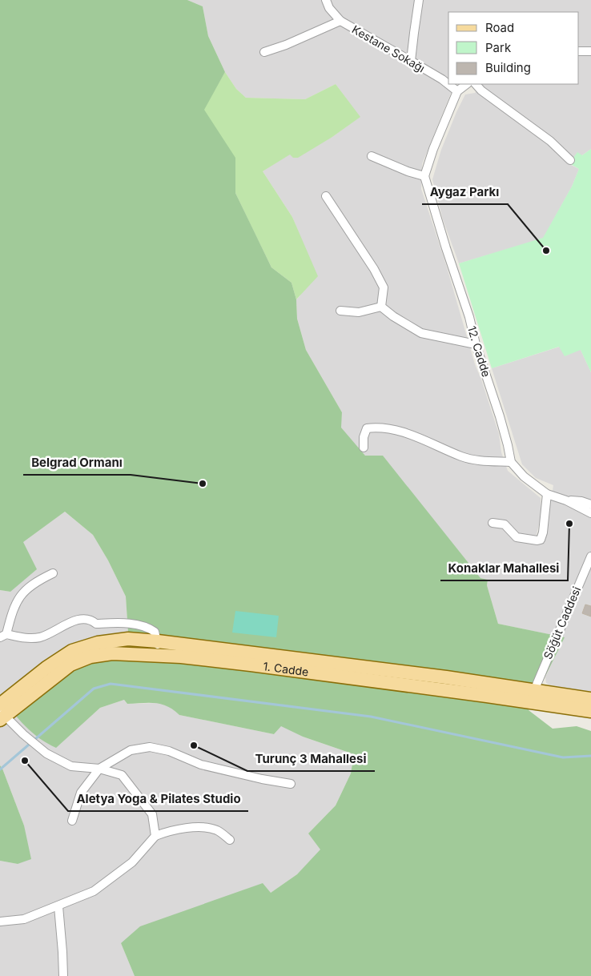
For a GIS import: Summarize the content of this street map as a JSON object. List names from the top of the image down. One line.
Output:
{"streets":{"main road":["1. Cadde"],"street":["Kestane Sokağı","12. Cadde","Söğüt Caddesi"]},"crossings":[["Söğüt Caddesi","1. Cadde"]],"places":["Aygaz Parkı","Belgrad Ormanı","Konaklar Mahallesi","Turunç 3 Mahallesi","Aletya Yoga & Pilates Studio"],"legend":["Road","Park","Building"]}
